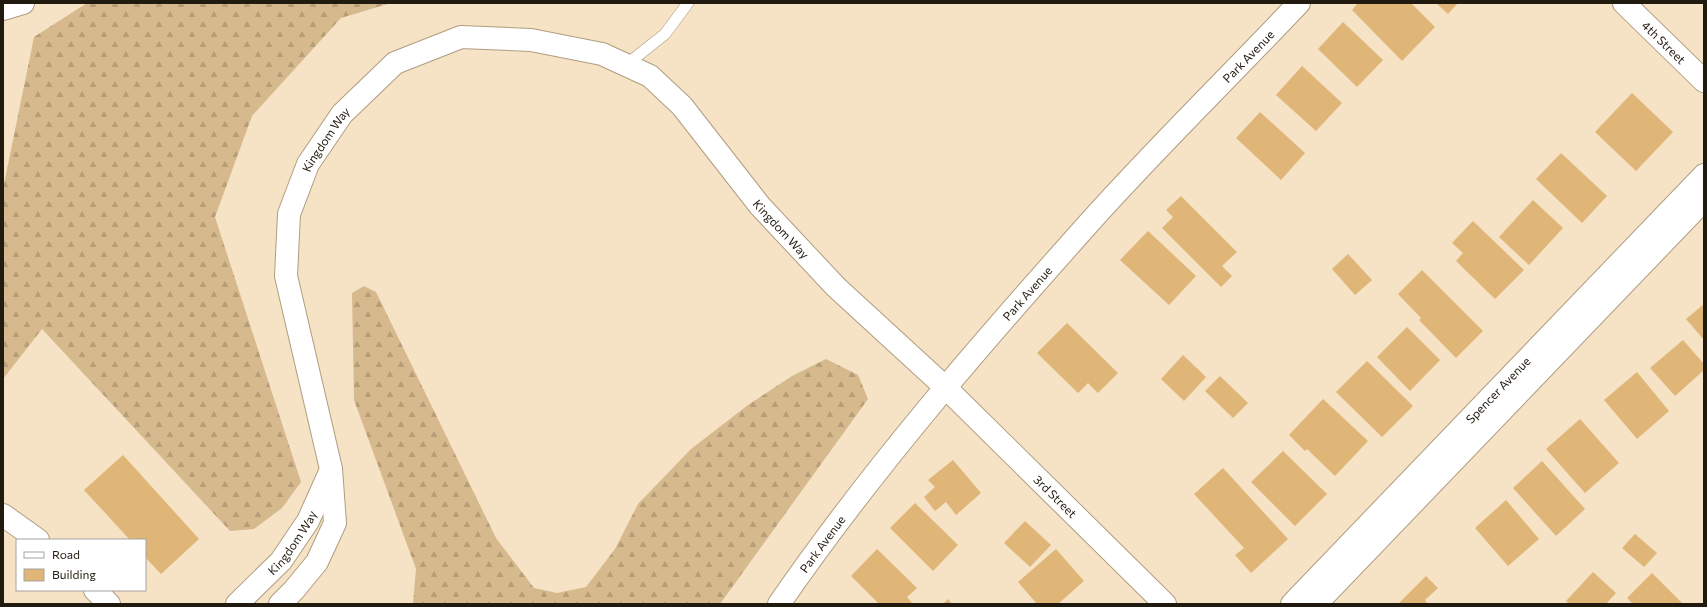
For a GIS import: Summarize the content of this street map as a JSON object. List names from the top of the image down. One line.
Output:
{"streets":{"main road":["4th Street","Park Avenue","Kingdom Way","Spencer Avenue","3rd Street"]},"crossings":[["Park Avenue","Kingdom Way"],["Park Avenue","3rd Street"],["Kingdom Way","3rd Street"]],"legend":["Road","Building"]}
